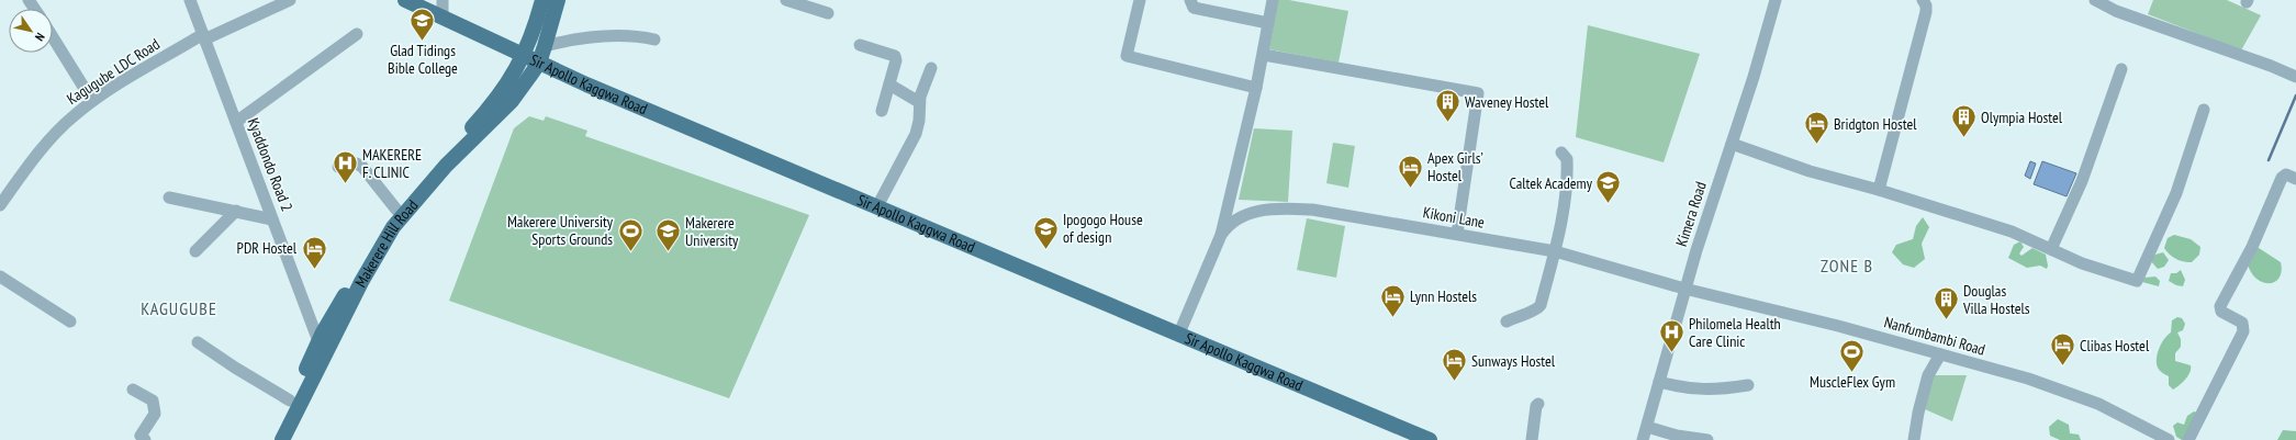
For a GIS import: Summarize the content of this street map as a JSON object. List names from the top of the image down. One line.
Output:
{"streets":{"main road":["Sir Apollo Kaggwa Road","Makerere Hill Road"],"street":["Kagugube LDC Road","Kyaddondo Road 2","Kimera Road","Kikoni Lane","Nanfumbambi Road"]},"crossings":[["Kagugube LDC Road","Kyaddondo Road 2"],["Sir Apollo Kaggwa Road","Makerere Hill Road"],["Kyaddondo Road 2","Makerere Hill Road"],["Kimera Road","Kikoni Lane"],["Kimera Road","Nanfumbambi Road"],["Kikoni Lane","Nanfumbambi Road"]],"districts":["ZONE B","KAGUGUBE"],"places":{"school or university":["Glad Tidings Bible College","Caltek Academy","Ipogogo House of design","Makerere University"],"building":["Waveney Hostel","Olympia Hostel","Douglas Villa Hostels"],"hotel":["Bridgton Hostel","Apex Girls’ Hostel","PDR Hostel","Lynn Hostels","Clibas Hostel","Sunways Hostel"],"hospital":["MAKERERE F. CLINIC","Philomela Health Care Clinic"],"sports":["Makerere University Sports Grounds","MuscleFlex Gym"]},"north":"bottom right"}
